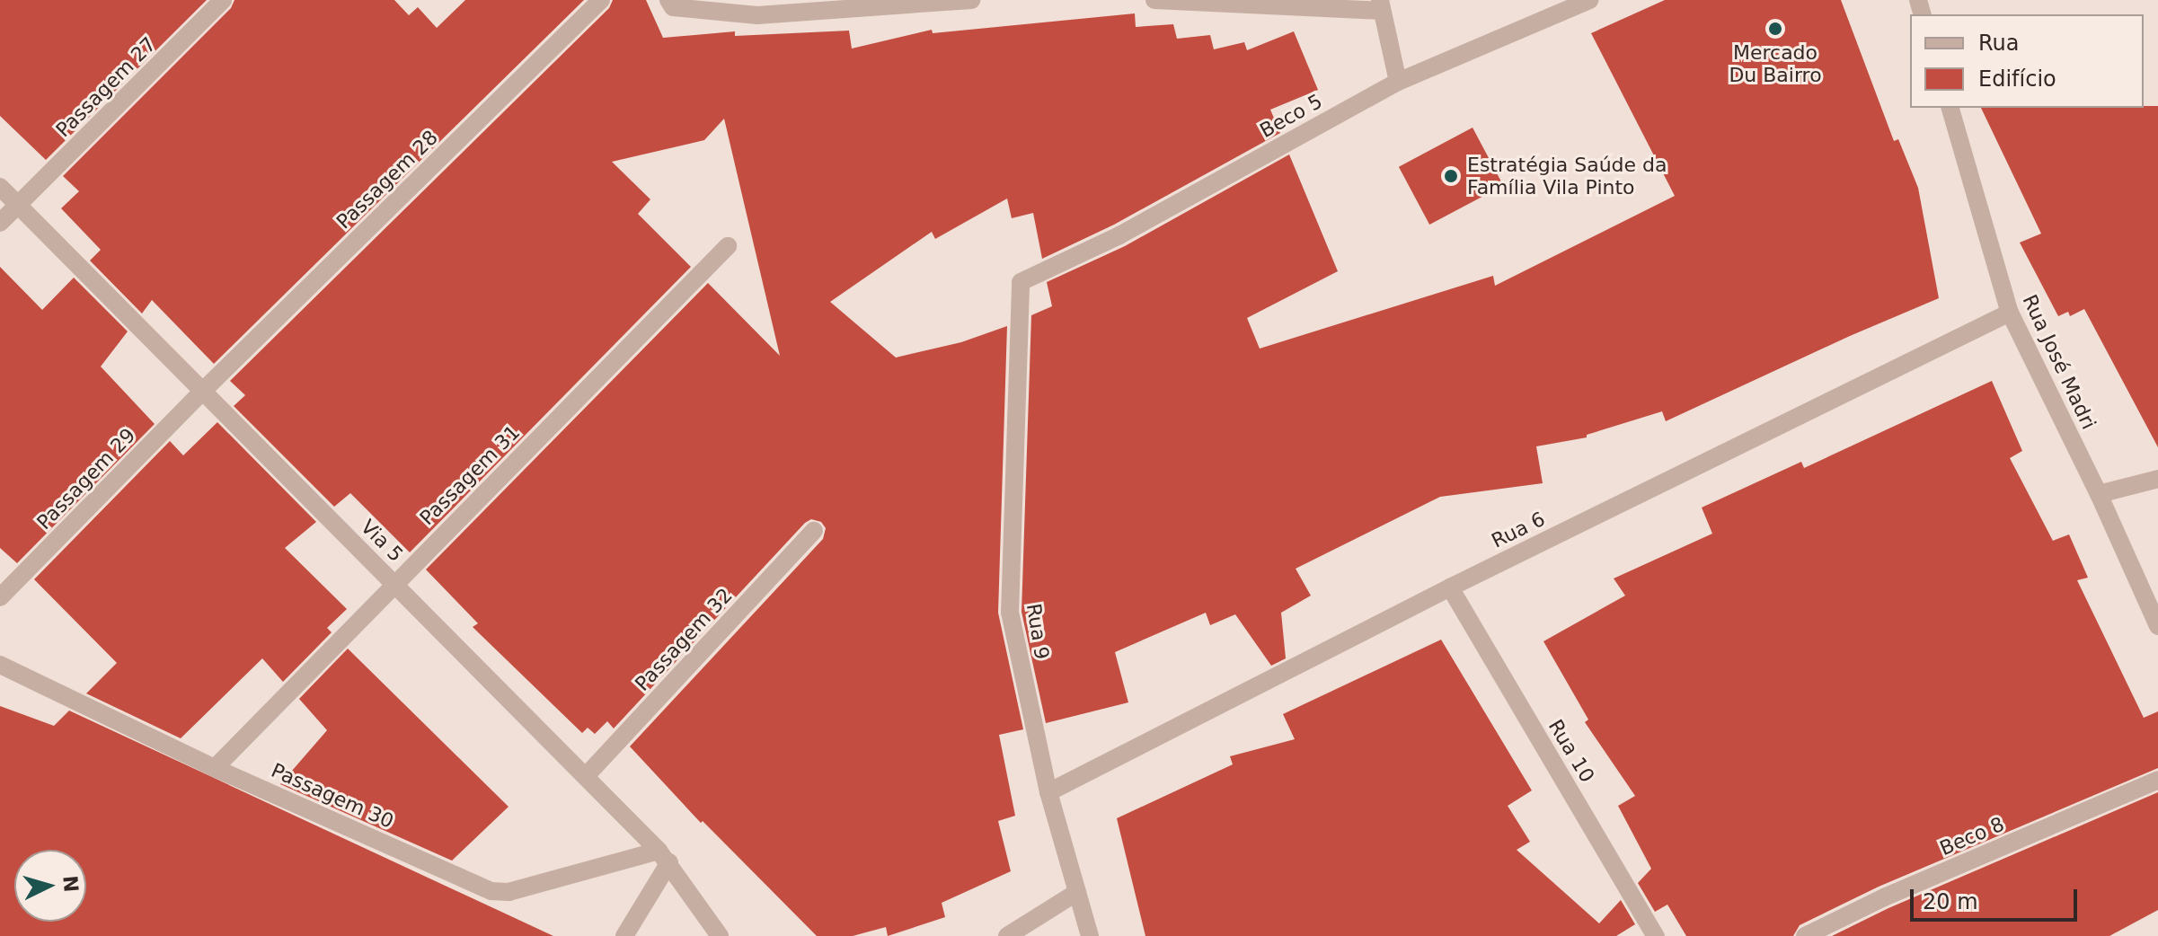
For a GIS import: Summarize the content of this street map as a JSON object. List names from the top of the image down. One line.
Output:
{"streets":{"street":["Passagem 27","Beco 5","Passagem 28","Rua José Madri","Passagem 31","Passagem 29","Rua 6","Via 5","Rua 9","Passagem 32","Rua 10","Passagem 30","Beco 8"]},"crossings":[["Passagem 27","Via 5"],["Beco 5","Rua 9"],["Passagem 28","Passagem 29"],["Passagem 28","Via 5"],["Rua José Madri","Rua 6"],["Passagem 31","Via 5"],["Passagem 31","Passagem 30"],["Passagem 29","Via 5"],["Rua 6","Rua 9"],["Rua 6","Rua 10"],["Via 5","Passagem 32"],["Via 5","Passagem 30"]],"places":["Mercado Du Bairro","Estratégia Saúde da Família Vila Pinto"],"legend":["Rua","Edifício"],"scale_bar":"20 m","north":"right"}
